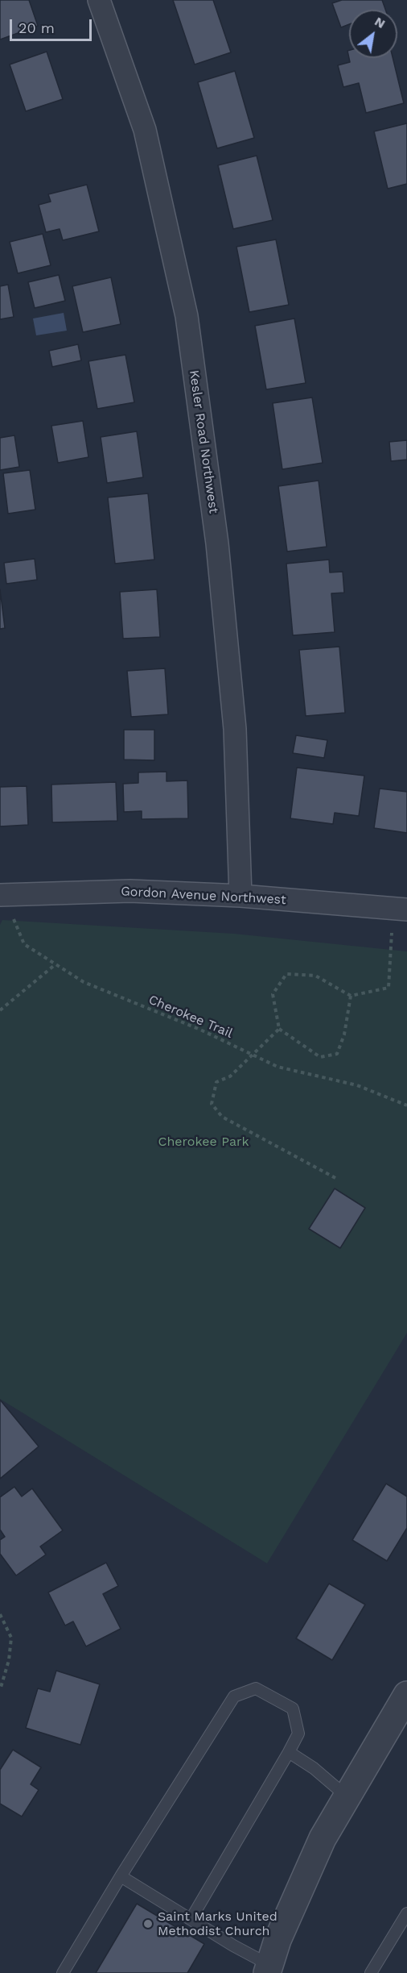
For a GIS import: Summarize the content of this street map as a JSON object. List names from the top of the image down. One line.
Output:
{"streets":{"street":["Kesler Road Northwest","Gordon Avenue Northwest"],"path":["Cherokee Trail"]},"crossings":[["Kesler Road Northwest","Gordon Avenue Northwest"],["Gordon Avenue Northwest","Cherokee Trail"]],"parks":["Cherokee Park"],"places":["Saint Marks United Methodist Church"],"scale_bar":"20 m","north":"top right"}
